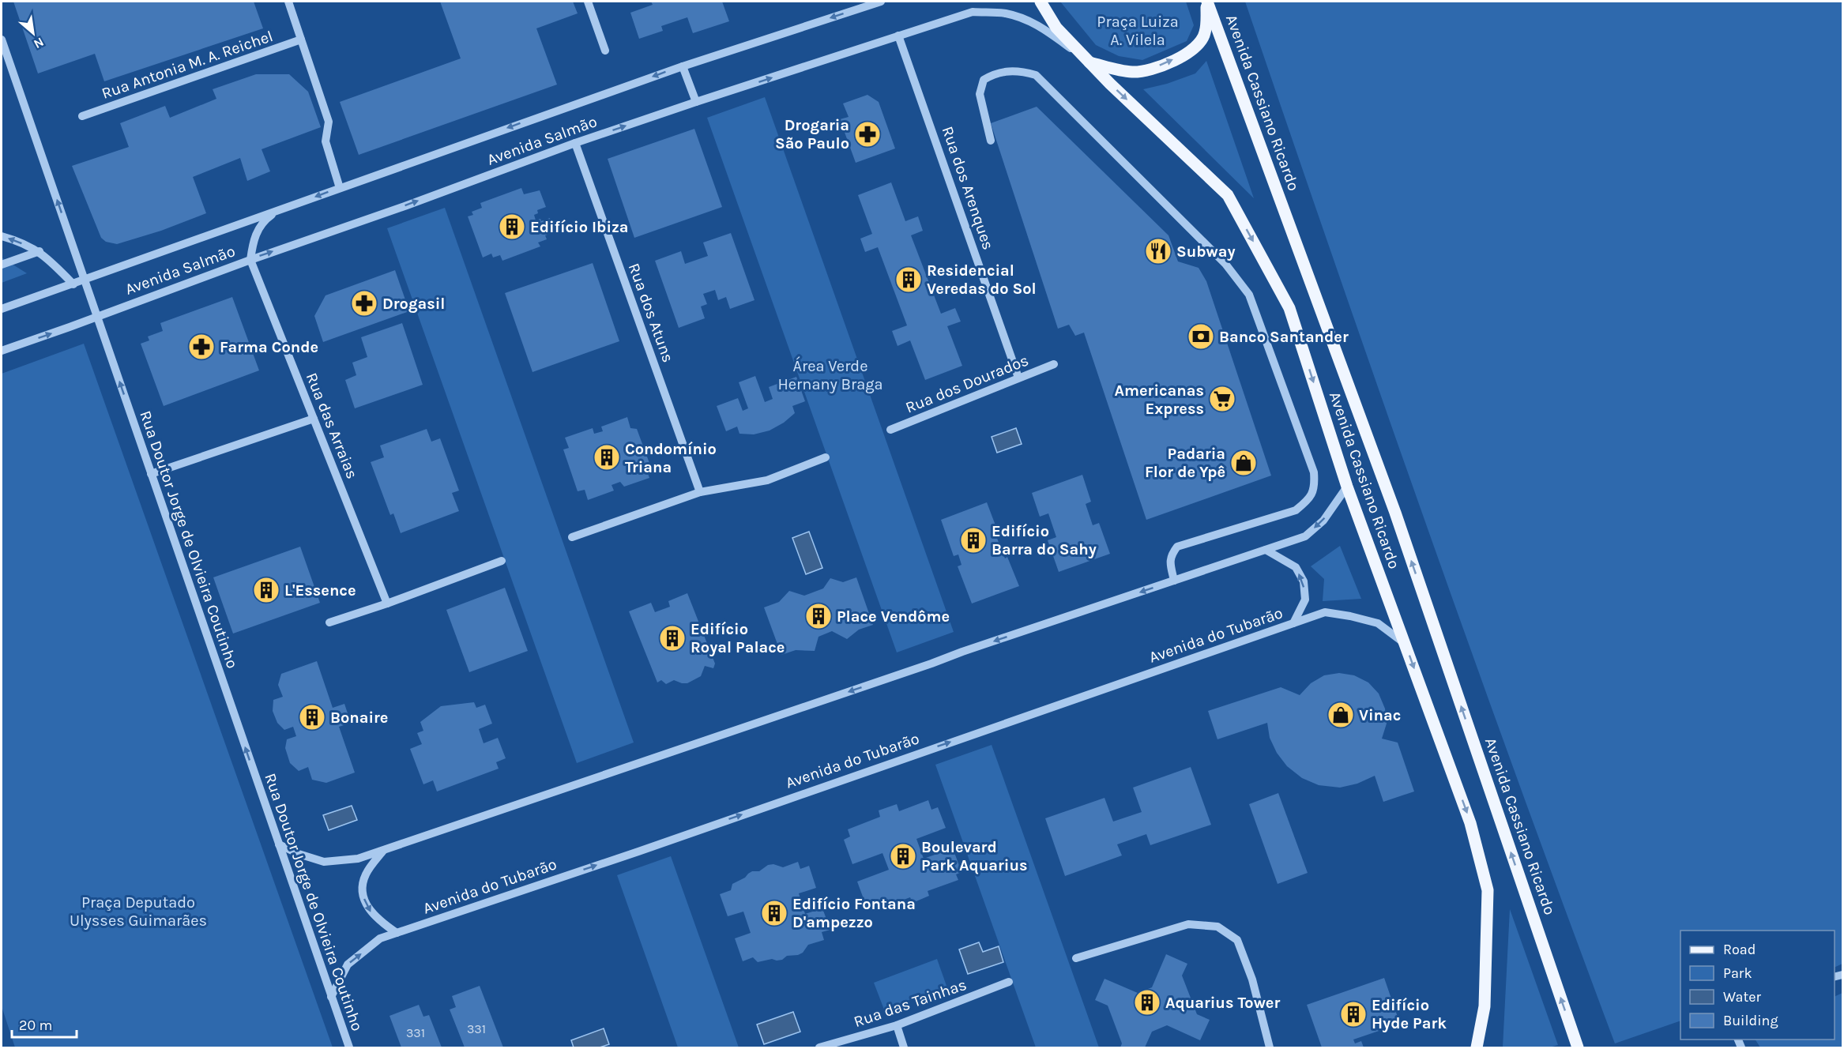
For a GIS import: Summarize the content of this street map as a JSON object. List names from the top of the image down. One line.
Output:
{"streets":{"main road":["Avenida Cassiano Ricardo"],"street":["Rua Antonia M. A. Reichel","Avenida Salmão","Rua dos Arenques","Rua dos Atuns","Rua dos Dourados","Rua das Arraias","Rua Doutor Jorge de Olvieira Coutinho","Avenida do Tubarão","Rua das Tainhas"]},"crossings":[["Avenida Cassiano Ricardo","Avenida Salmão"],["Avenida Cassiano Ricardo","Avenida do Tubarão"],["Avenida Salmão","Rua dos Arenques"],["Avenida Salmão","Rua dos Atuns"],["Avenida Salmão","Rua das Arraias"],["Avenida Salmão","Rua Doutor Jorge de Olvieira Coutinho"],["Rua dos Arenques","Rua dos Dourados"],["Rua Doutor Jorge de Olvieira Coutinho","Avenida do Tubarão"]],"one_way":["Rua Doutor Jorge de Olvieira Coutinho","Avenida do Tubarão"],"parks":["Praça Luiza A. Vilela","Área Verde Hernany Braga","Praça Deputado Ulysses Guimarães"],"places":{"pharmacy":["Drogaria São Paulo","Drogasil","Farma Conde"],"building":["Edifício Ibiza","Residencial Veredas do Sol","Condomínio Triana","Edifício Barra do Sahy","L'Essence","Place Vendôme","Edifício Royal Palace","Bonaire","Boulevard Park Aquarius","Edifício Fontana D'ampezzo","Aquarius Tower","Edifício Hyde Park"],"restaurant":["Subway"],"bank":["Banco Santander"],"supermarket":["Americanas Express"],"shop":["Padaria Flor de Ypê","Vinac"]},"house_numbers":["331","331"],"legend":["Road","Park","Water","Building"],"scale_bar":"20 m","north":"bottom right"}
